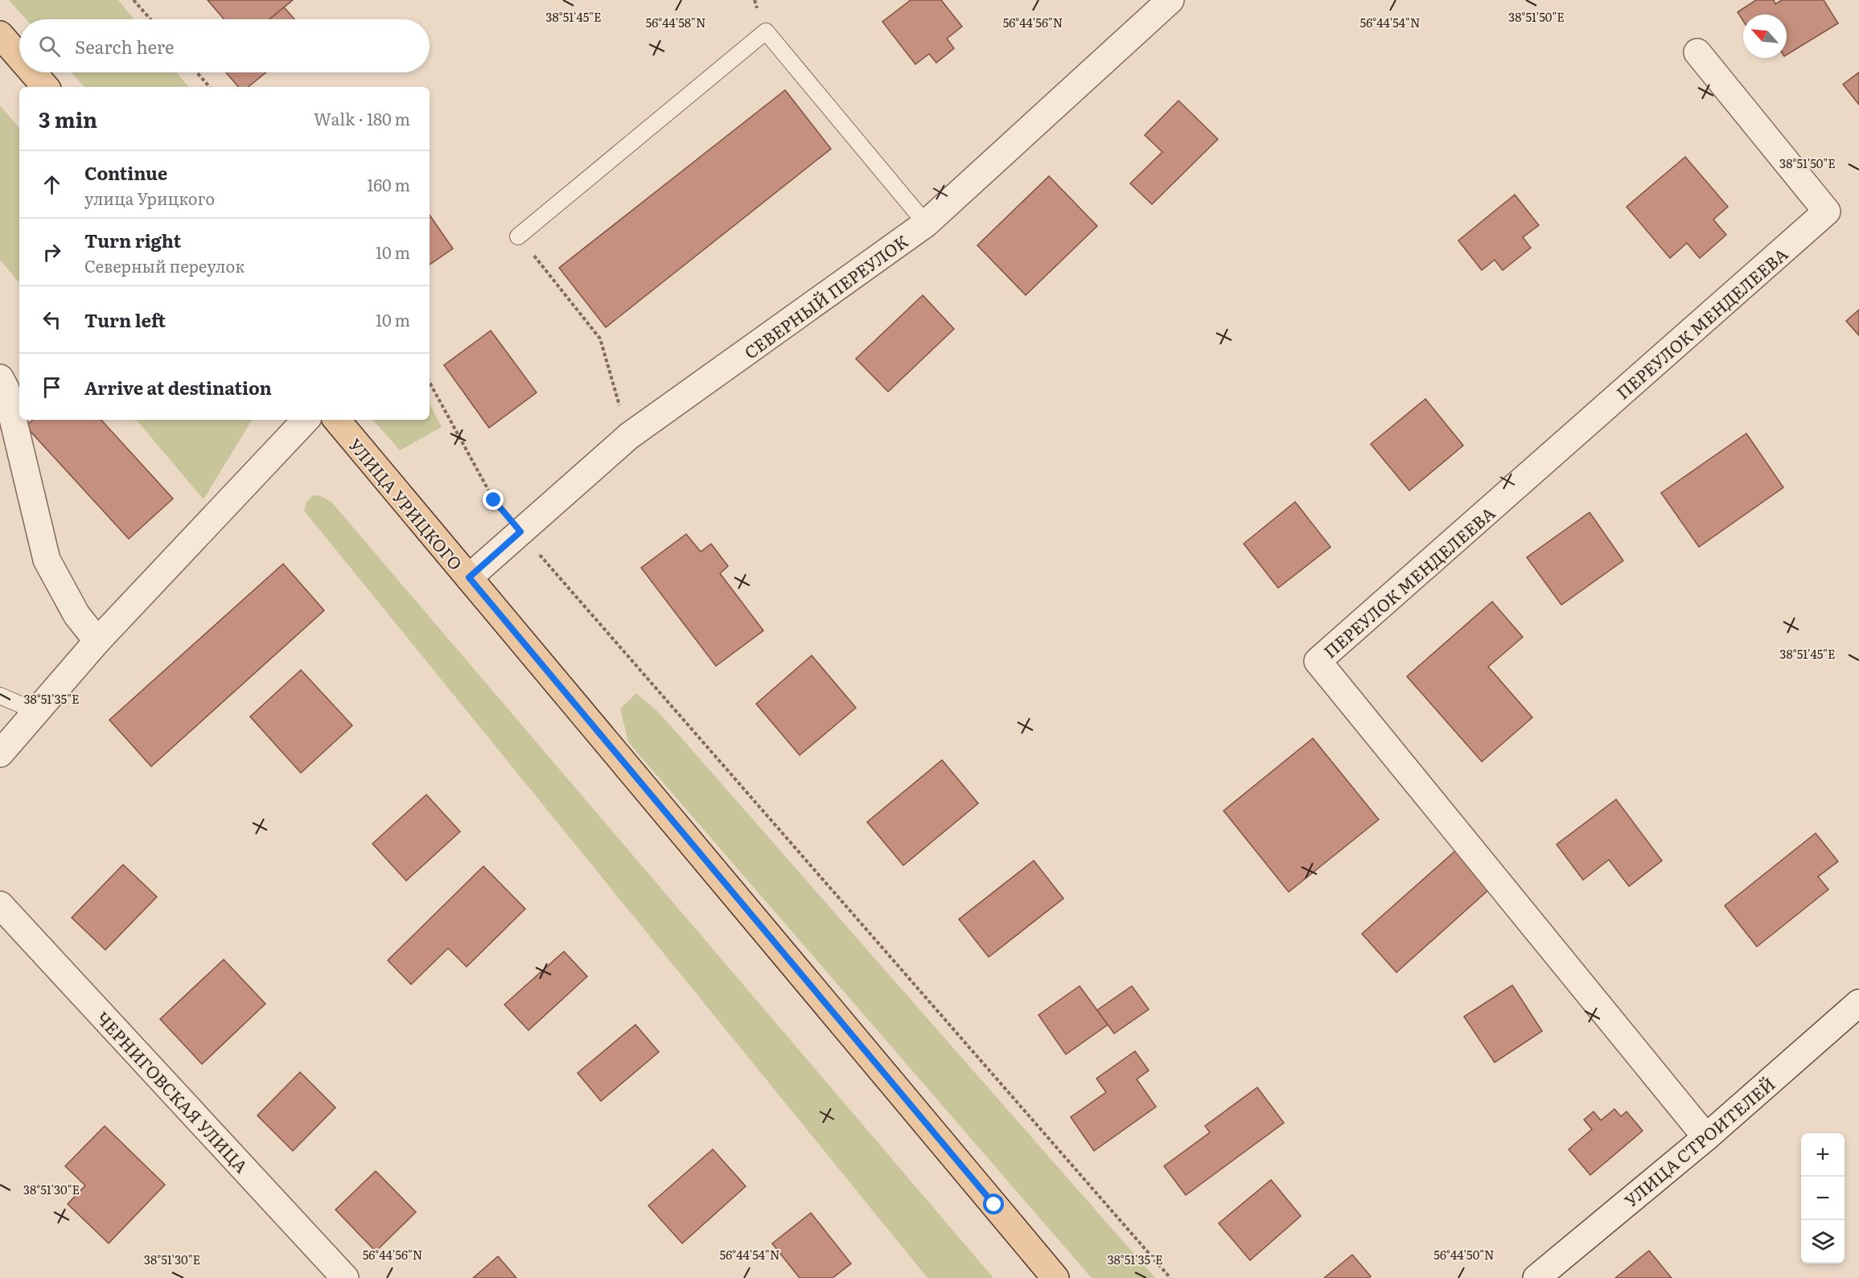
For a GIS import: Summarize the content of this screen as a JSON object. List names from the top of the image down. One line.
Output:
{"streets":{"main road":["УЛИЦА УРИЦКОГО"],"street":["СЕВЕРНЫЙ ПЕРЕУЛОК","ПЕРЕУЛОК МЕНДЕЛЕЕВА","ЧЕРНИГОВСКАЯ УЛИЦА","УЛИЦА СТРОИТЕЛЕЙ"]},"crossings":[["СЕВЕРНЫЙ ПЕРЕУЛОК","УЛИЦА УРИЦКОГО"],["ПЕРЕУЛОК МЕНДЕЛЕЕВА","УЛИЦА СТРОИТЕЛЕЙ"]],"north":"top left","page":{"search":"Search here","heading":["3 min","Walk · 180 m"],"list":[["Continue","улица Урицкого","160 m"],["Turn right","Северный переулок","10 m"],["Turn left","10 m"],"Arrive at destination"],"map_buttons":["+","−"]},"coordinates":["38°51'50\"E","38°51'45\"E","56°44'58\"N","56°44'56\"N","56°44'54\"N","38°51'35\"E","38°51'30\"E","56°44'50\"N"]}
